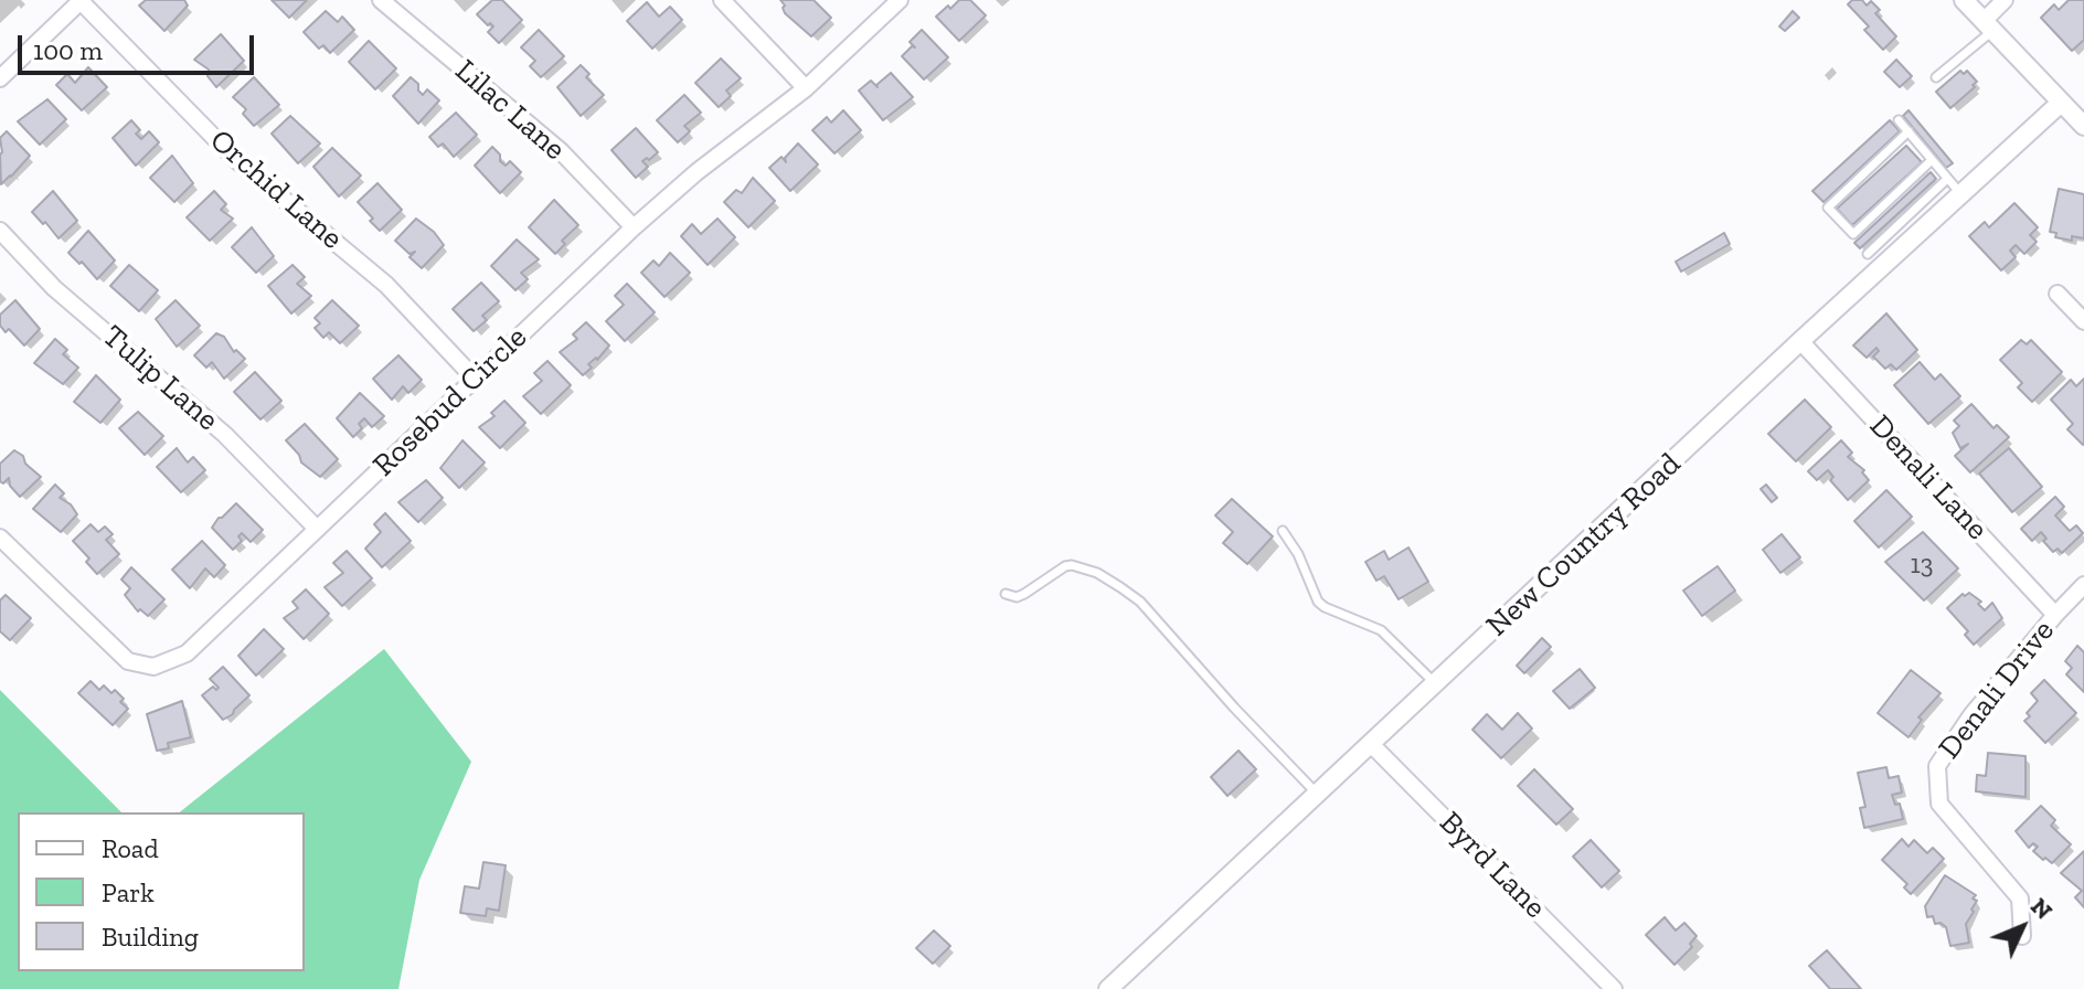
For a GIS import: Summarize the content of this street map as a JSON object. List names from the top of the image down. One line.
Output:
{"streets":{"street":["Lilac Lane","Orchid Lane","Tulip Lane","Rosebud Circle","Denali Lane","New Country Road","Denali Drive","Byrd Lane"]},"crossings":[["Lilac Lane","Rosebud Circle"],["Orchid Lane","Rosebud Circle"],["Tulip Lane","Rosebud Circle"],["Denali Lane","New Country Road"],["Denali Lane","Denali Drive"],["New Country Road","Byrd Lane"]],"house_numbers":["13"],"legend":["Road","Park","Building"],"scale_bar":"100 m","north":"top right"}
